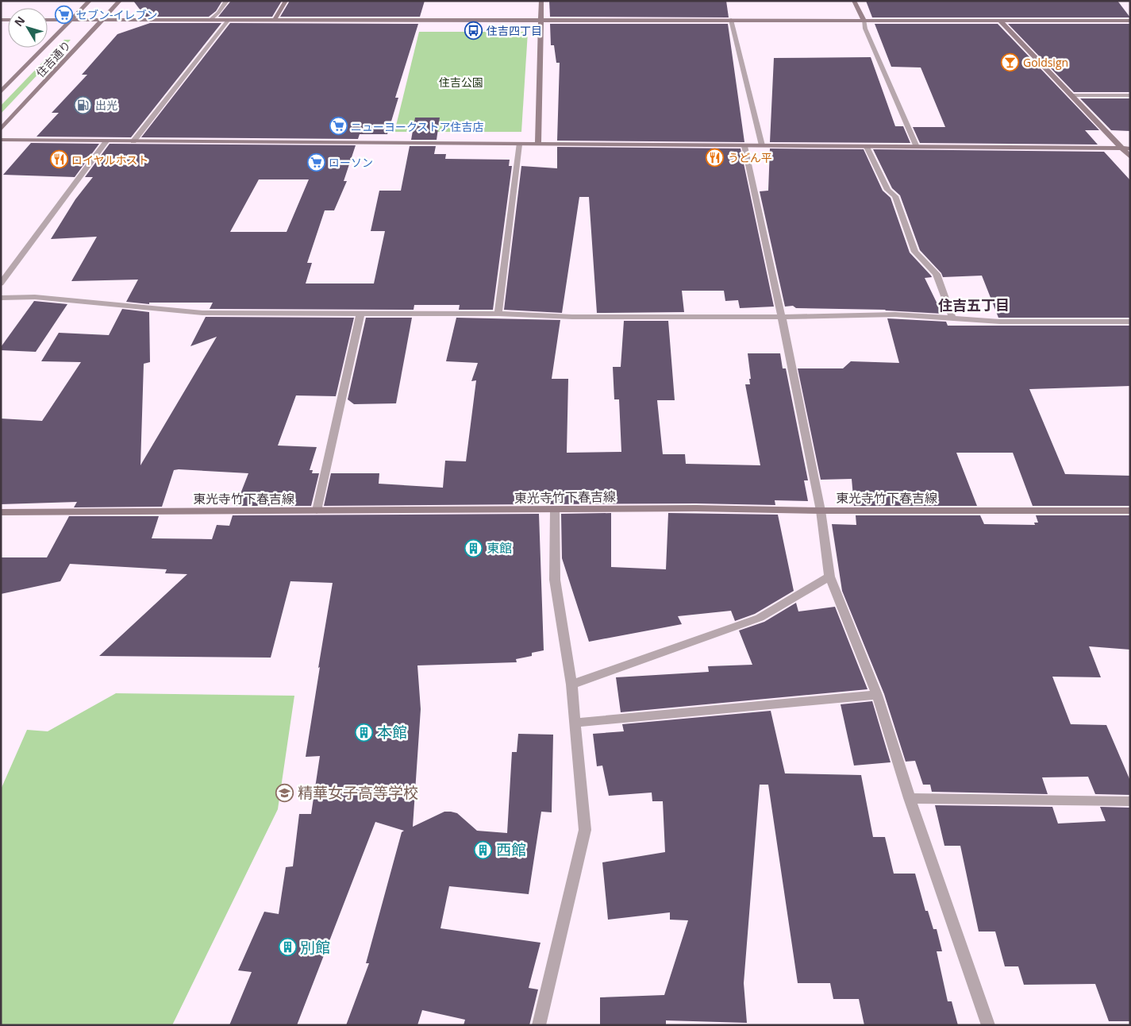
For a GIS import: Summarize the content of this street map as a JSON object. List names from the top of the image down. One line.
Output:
{"streets":{"street":["住吉通り","東光寺竹下春吉線"]},"districts":["住吉五丁目"],"parks":["住吉公園"],"places":{"supermarket":["セブン-イレブン","ニューヨークストア住吉店","ローソン"],"bus stop":["住吉四丁目"],"bar":["Goldsign"],"fuel station":["出光"],"restaurant":["うどん平","ロイヤルホスト"],"building":["東館","本館","西館","別館"],"school or university":["精華女子高等学校"]},"north":"top left"}
